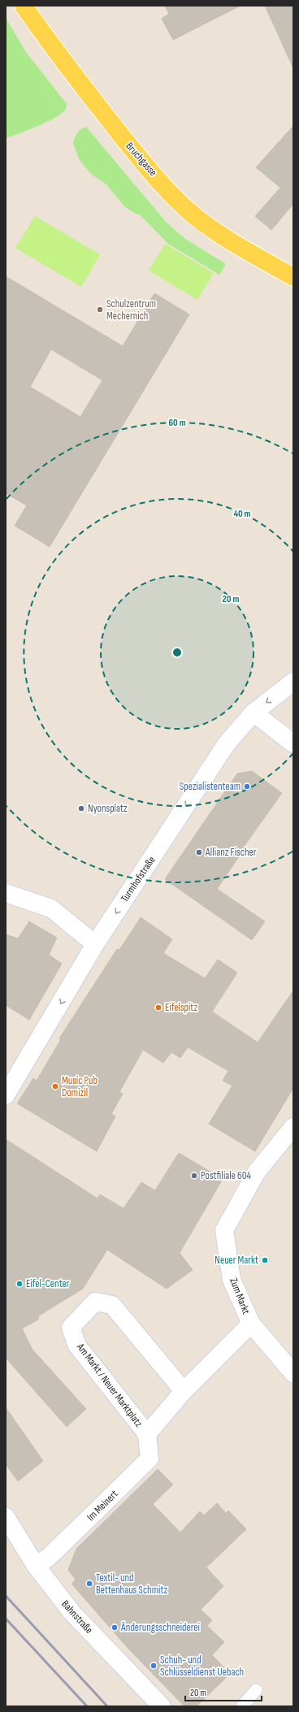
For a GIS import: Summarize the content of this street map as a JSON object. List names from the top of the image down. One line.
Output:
{"streets":{"main road":["Bruchgasse"],"street":["Turmhofstraße","Zum Markt","Am Markt / Neuer Marktplatz","Im Meinert","Bahnstraße"]},"crossings":[["Zum Markt","Am Markt / Neuer Marktplatz"],["Am Markt / Neuer Marktplatz","Im Meinert"],["Im Meinert","Bahnstraße"]],"one_way":["Turmhofstraße"],"places":["Schulzentrum Mechernich","Spezialistenteam","Nyonsplatz","Allianz Fischer","Eifelspitz","Music Pub Domizil","Postfiliale 604","Neuer Markt","Eifel-Center","Textil- und Bettenhaus Schmitz","Änderungsschneiderei","Schuh- und Schlüsseldienst Uebach"],"scale_bar":"20 m","rings":["60 m","40 m","20 m"]}
